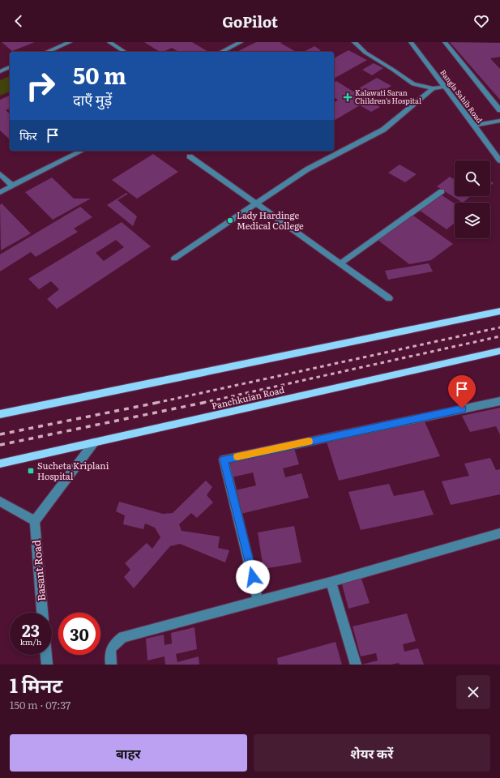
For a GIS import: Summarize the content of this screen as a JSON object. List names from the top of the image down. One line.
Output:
{"streets":{"main road":["Panchkuian Road"],"street":["Bangla Sahib Road","Basant Road"]},"places":{"health":["Kalawati Saran Children's Hospital"],"other":["Lady Hardinge Medical College"],"transit":["Sucheta Kriplani Hospital"]},"page":{"header":"GoPilot","turn":["50 m","दाएँ मुड़ें"],"then":"फिर","speed":"23 km/h","limit":"30","heading":["1 मिनट","150 m · 07:37"],"buttons":["बाहर","शेयर करें"]}}
